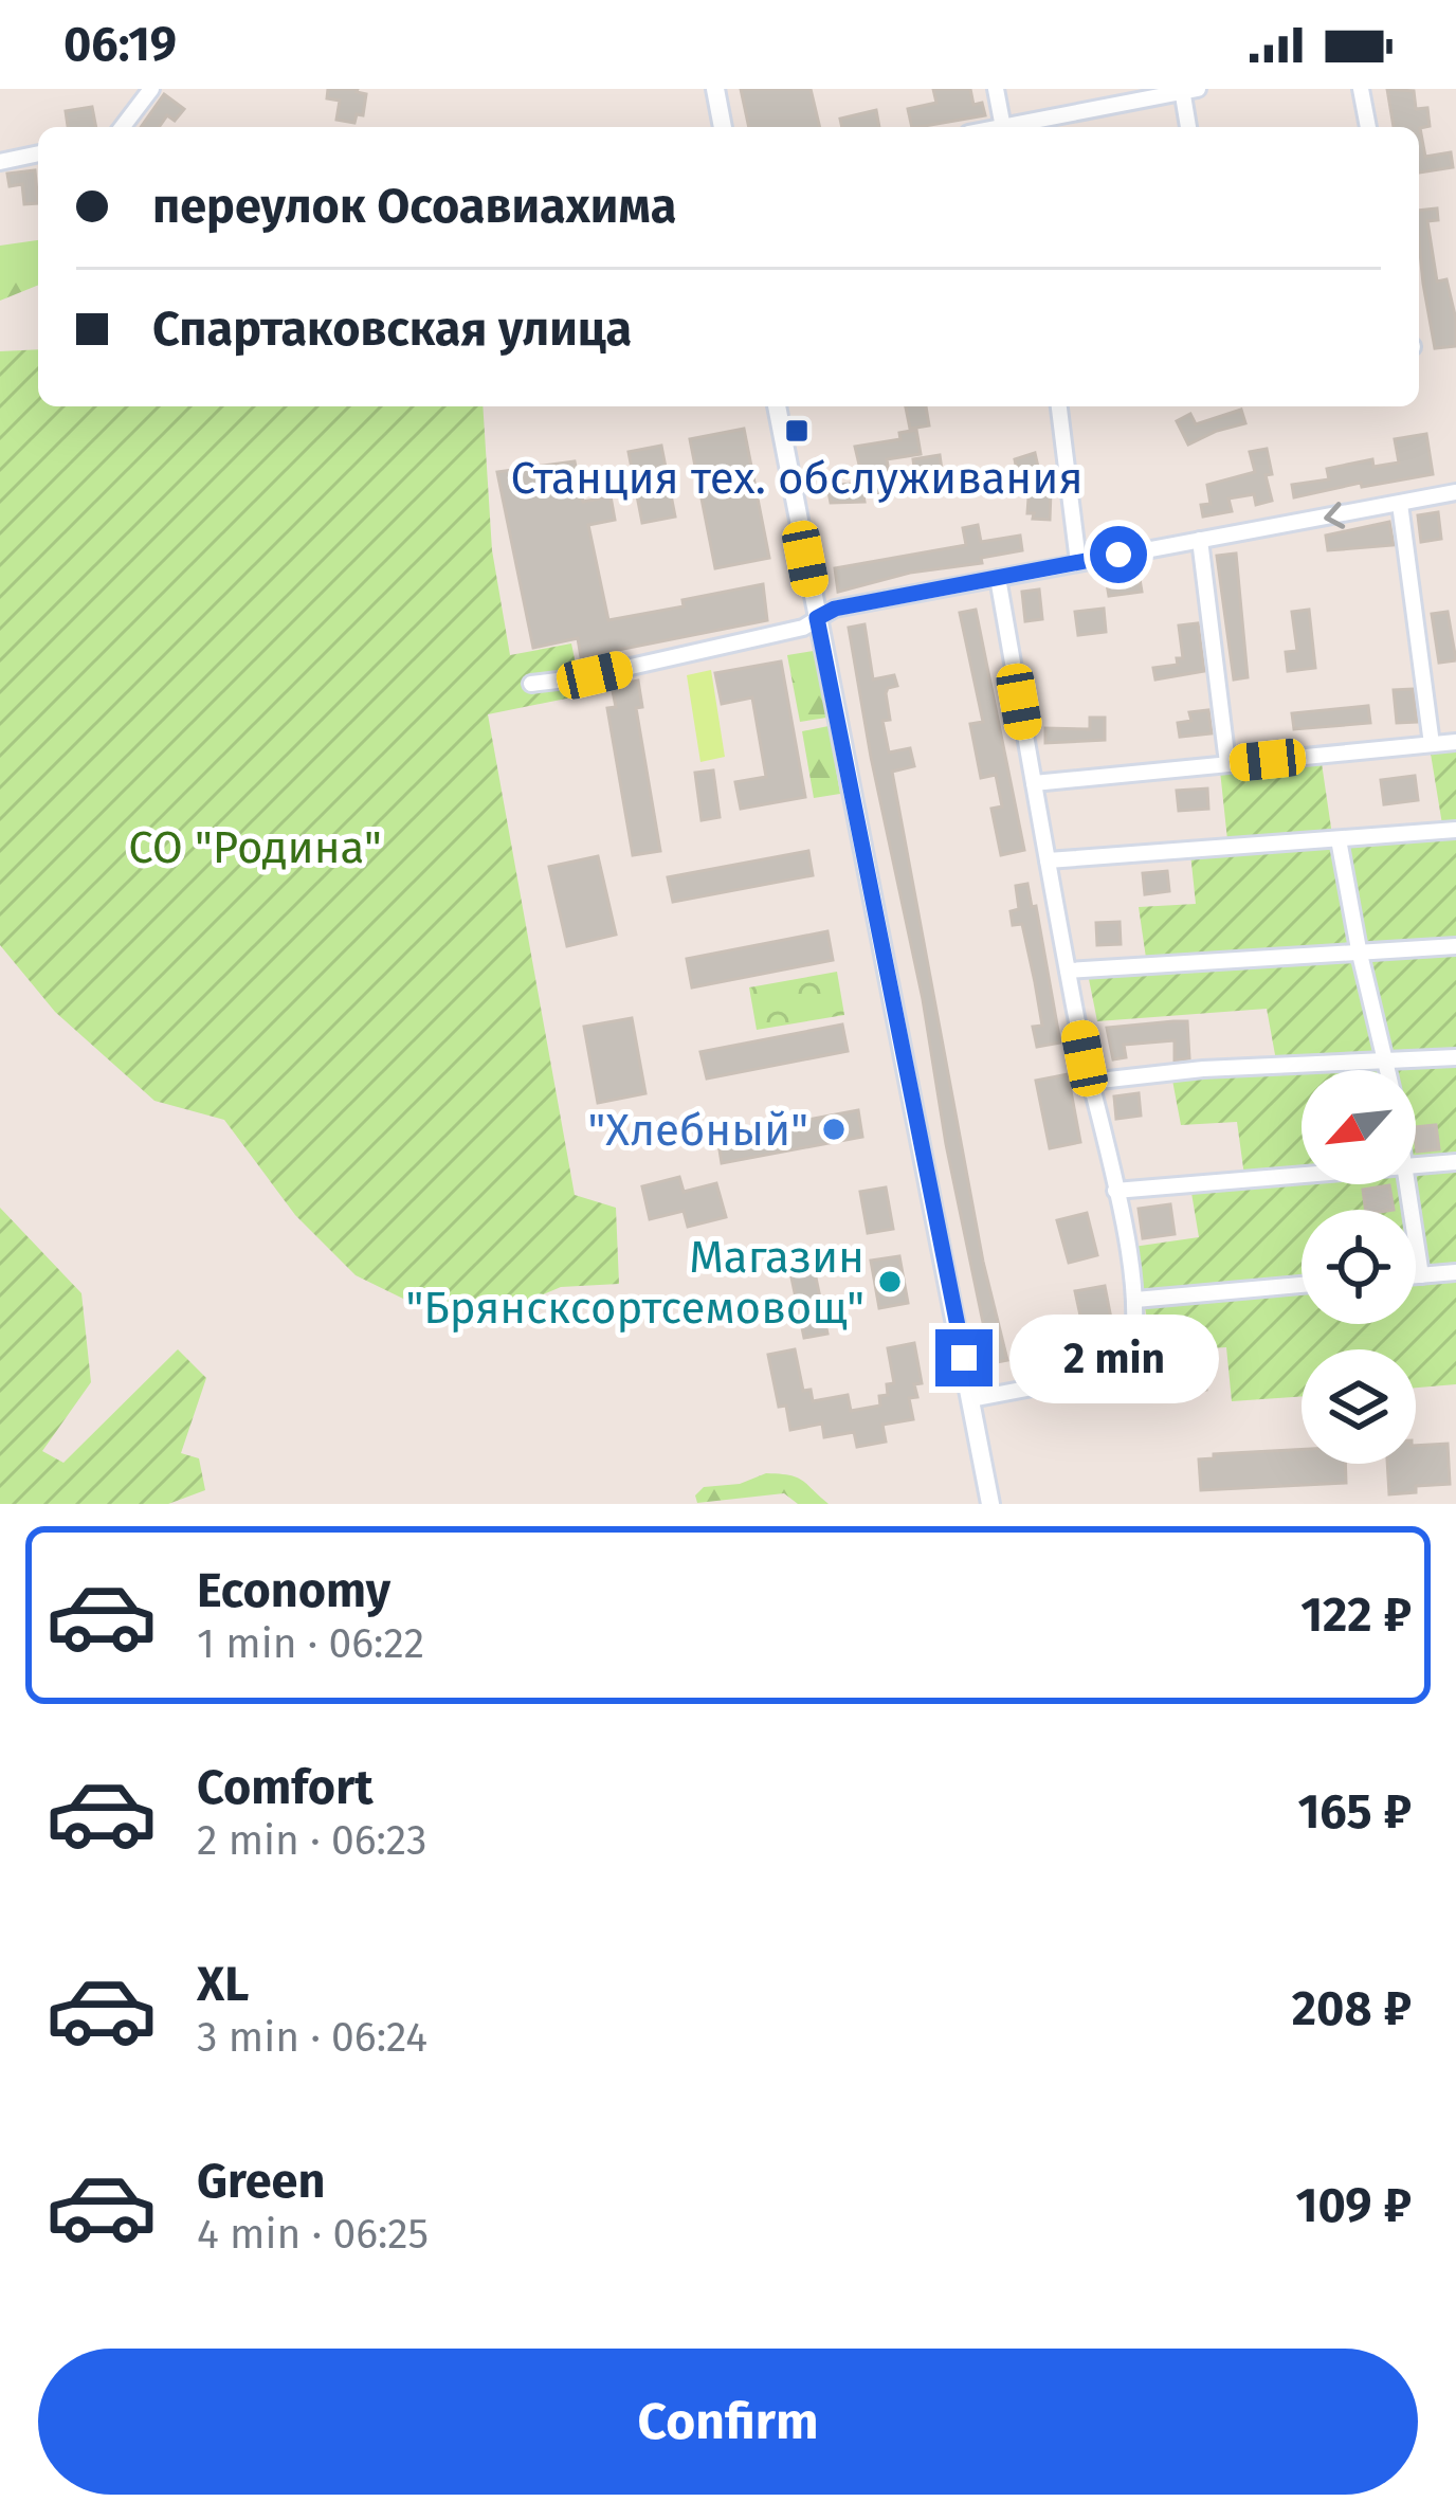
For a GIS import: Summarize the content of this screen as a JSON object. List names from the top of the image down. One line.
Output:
{"parks":["СО \"Родина\""],"places":{"transit":["Станция тех. обслуживания"],"other":["\"Хлебный\"","Магазин \"Брянсксортсемовощ\""]},"north":"bottom left","page":{"status":"06:19","banner":["переулок Осоавиахима","Спартаковская улица"],"bubble":"2 min","list":[{"name":"Economy","note":"1 min · 06:22","value":"122 ₽"},{"name":"Comfort","note":"2 min · 06:23","value":"165 ₽"},{"name":"XL","note":"3 min · 06:24","value":"208 ₽"},{"name":"Green","note":"4 min · 06:25","value":"109 ₽"}],"buttons":"Confirm"}}
